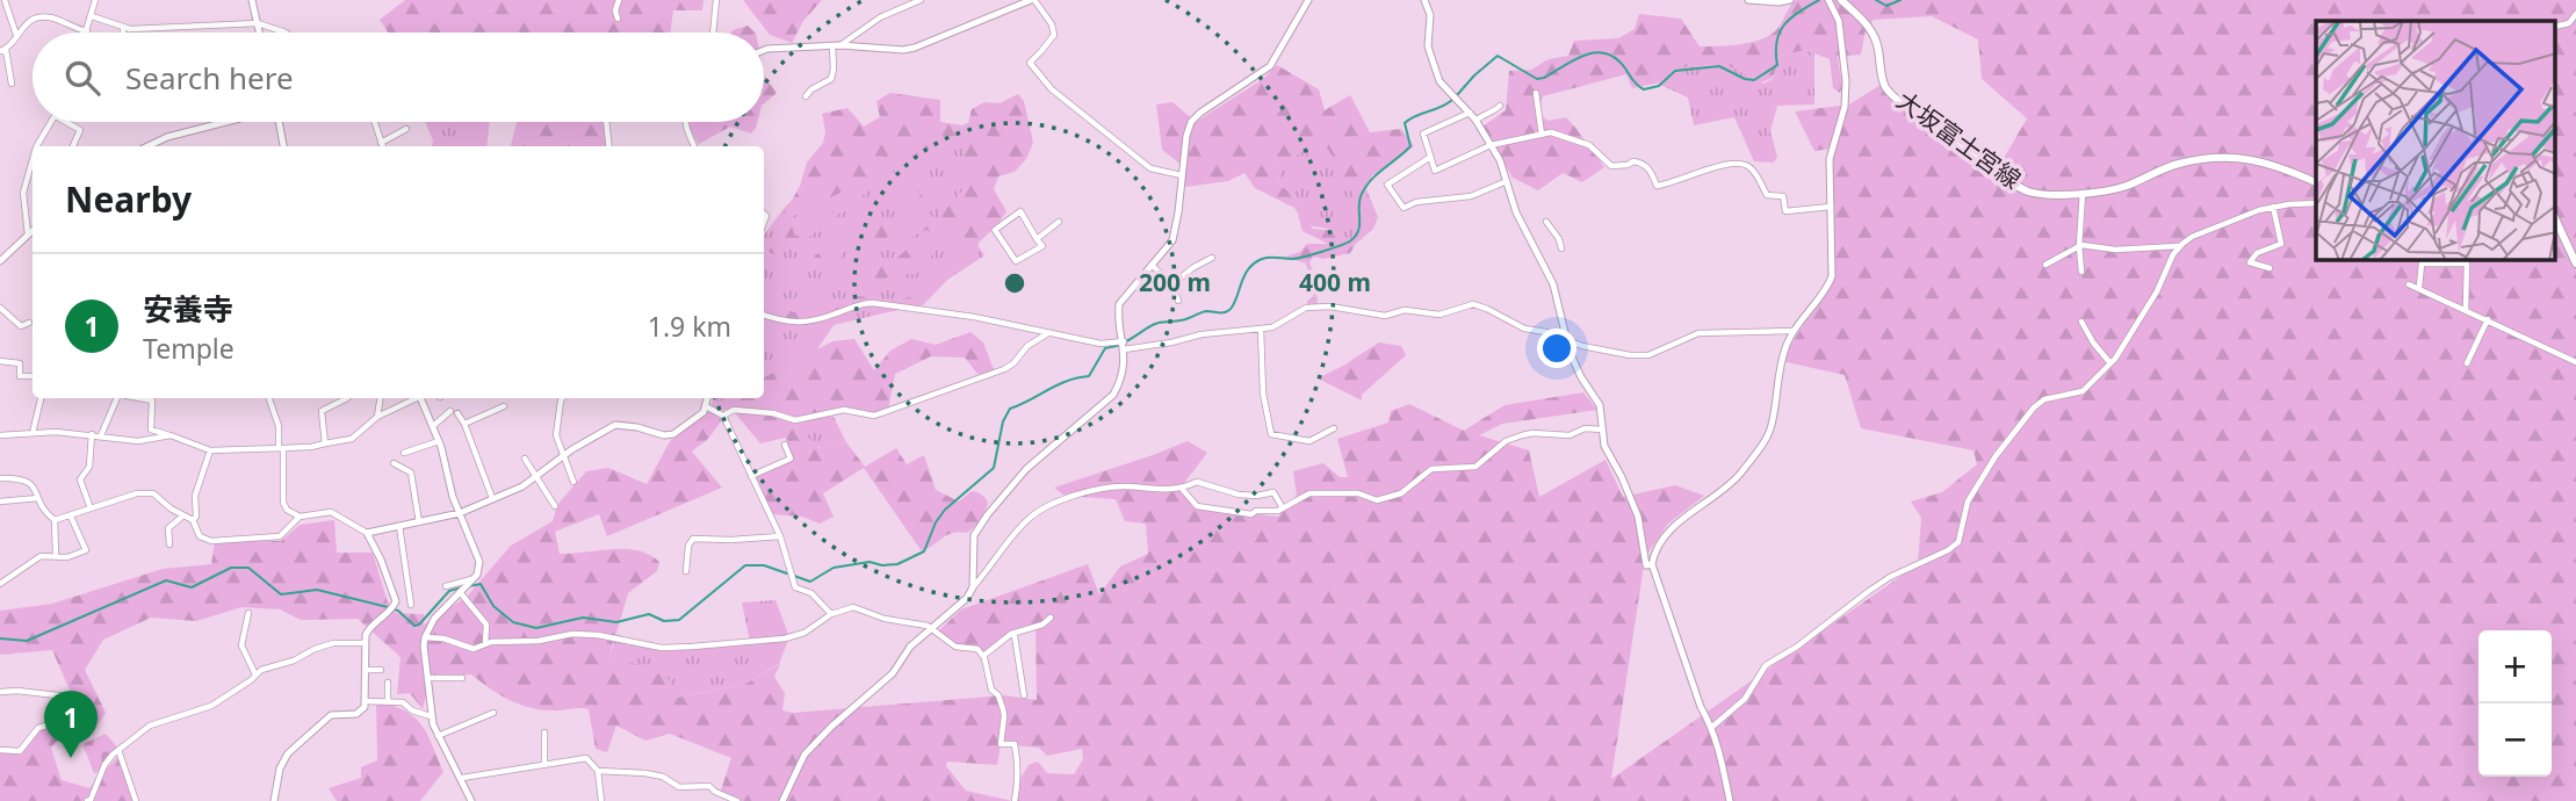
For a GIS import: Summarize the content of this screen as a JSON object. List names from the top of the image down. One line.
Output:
{"streets":{"main road":["大坂富士宮線"]},"page":{"search":"Search here","heading":"Nearby","list":[{"mark":"1","name":"安養寺","note":"Temple","value":"1.9 km"}],"map_buttons":["+","−"],"pins":"1"},"rings":["200 m","400 m"]}
